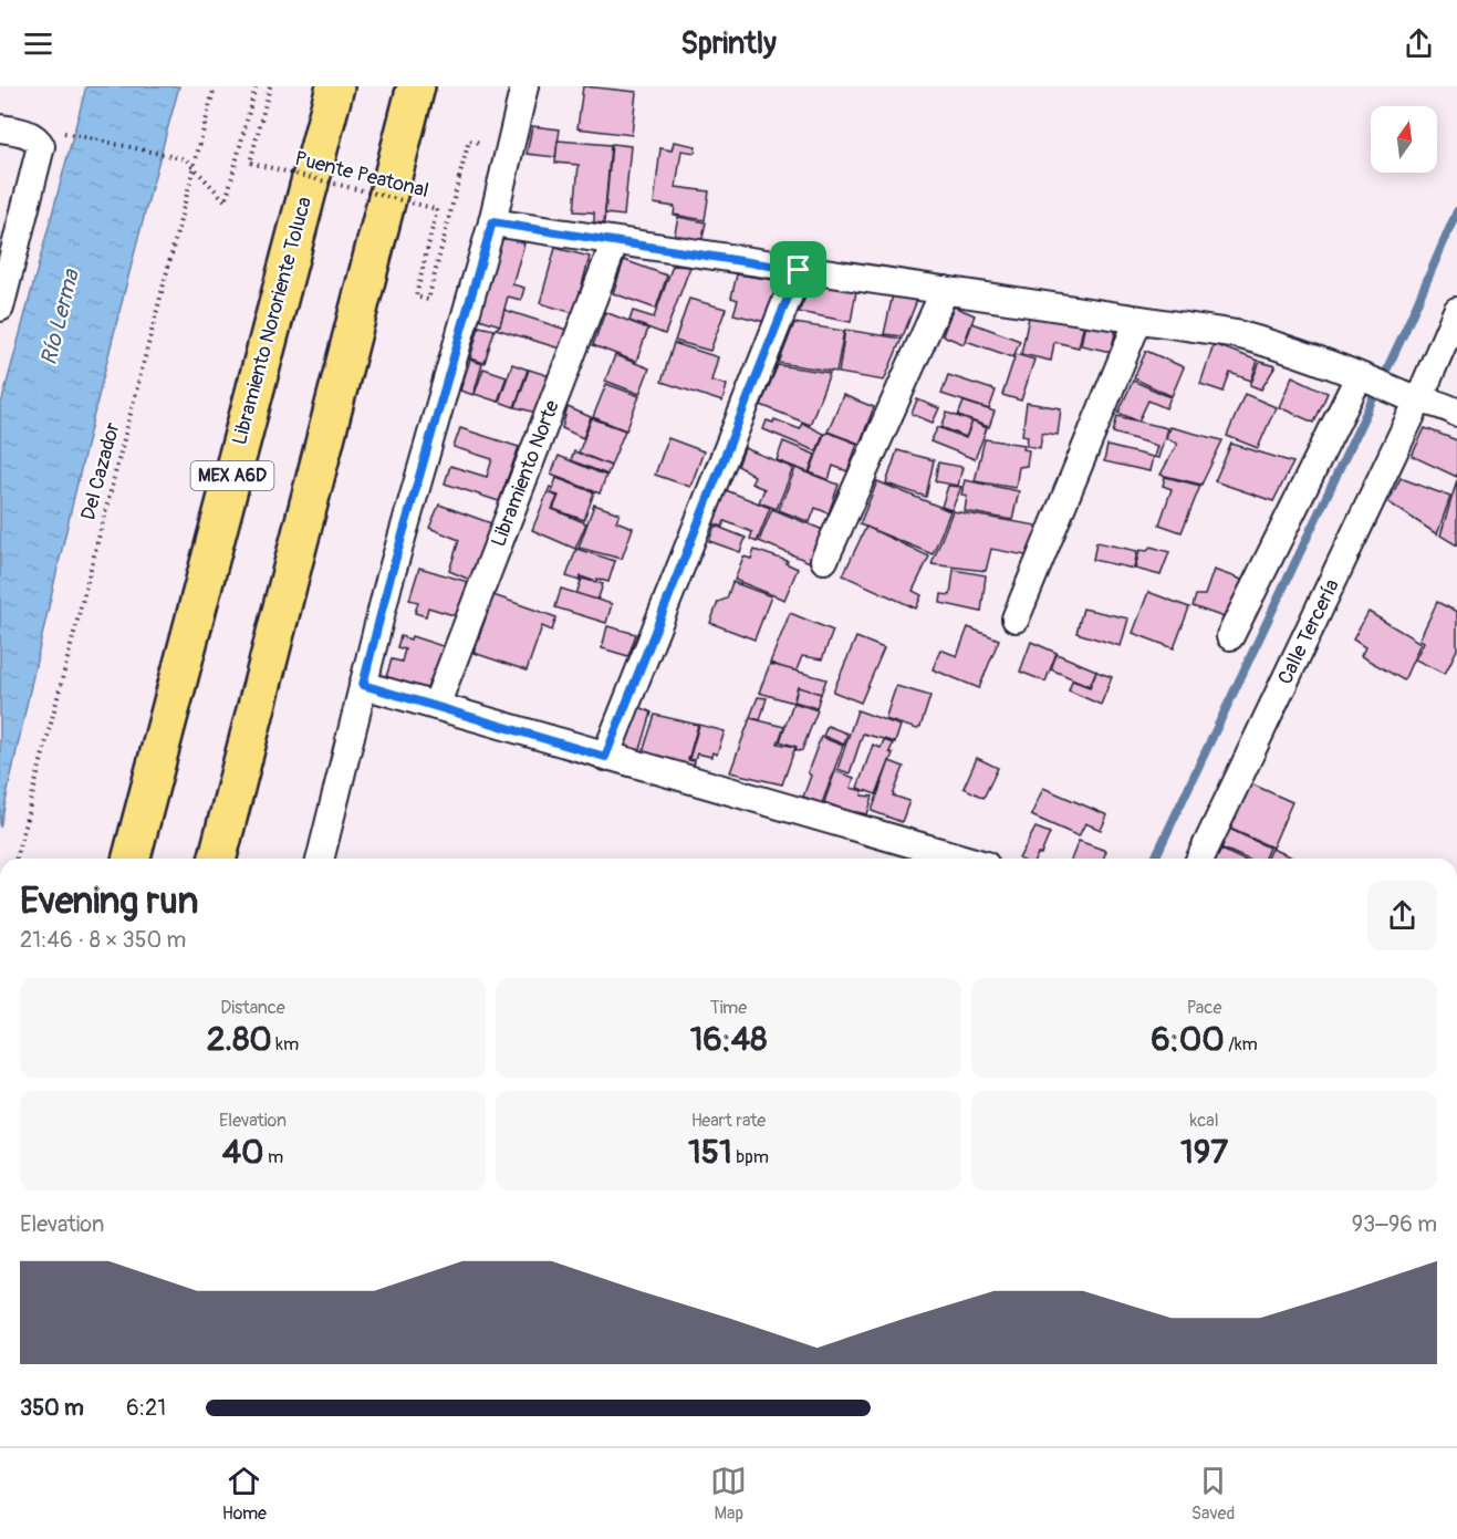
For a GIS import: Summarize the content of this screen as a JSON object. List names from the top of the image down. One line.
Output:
{"streets":{"highway":["Libramiento Nororiente Toluca","MEX A6D"],"street":["Libramiento Norte","Calle Tercería"],"path":["Puente Peatonal","Del Cazador"]},"water":["Río Lerma"],"north":"top","page":{"header":"Sprintly","heading":["Evening run","21:46 · 8 × 350 m"],"stats":[["Distance","2.80 km"],["Time","16:48"],["Pace","6:00 /km"],["Elevation","40 m"],["Heart rate","151 bpm"],["kcal","197"]],"chart":["Elevation","93–96 m"],"list":[{"name":"350 m","note":"6:21"}],"tabs":["Home","Map","Saved"]}}
